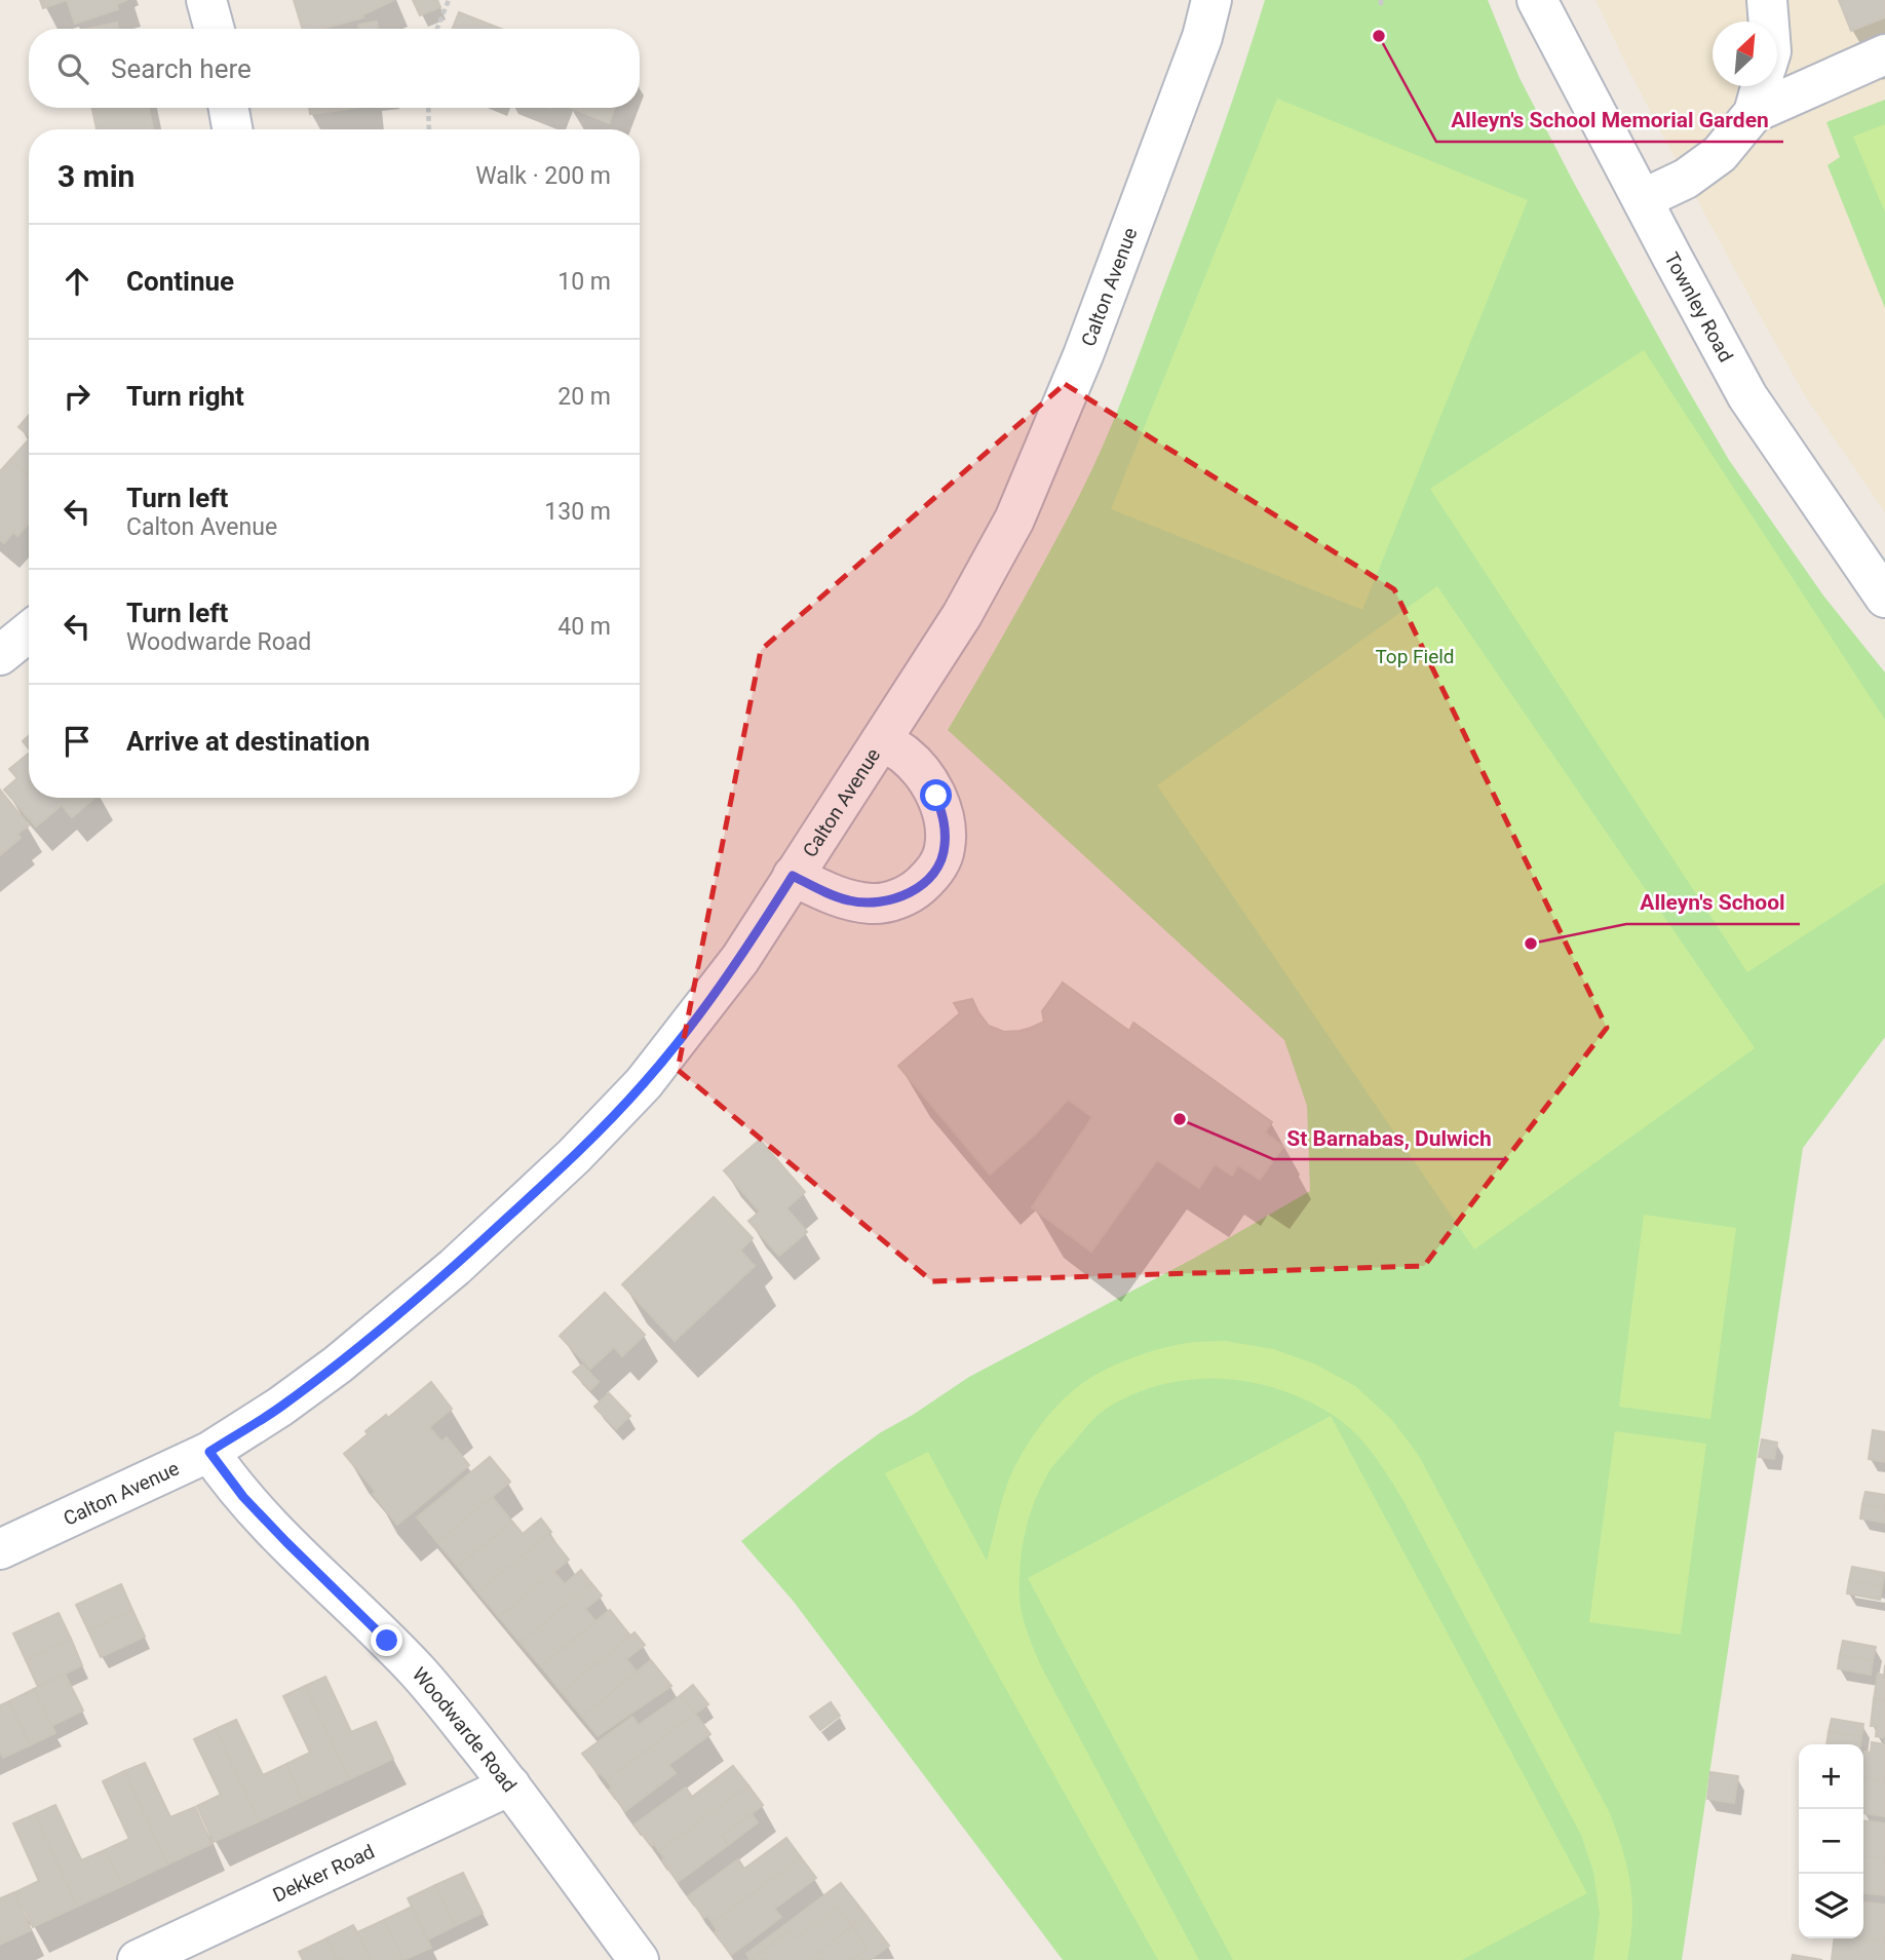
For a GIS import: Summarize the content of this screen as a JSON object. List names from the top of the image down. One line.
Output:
{"streets":{"street":["Calton Avenue","Townley Road","Woodwarde Road","Dekker Road"]},"crossings":[["Calton Avenue","Woodwarde Road"],["Woodwarde Road","Dekker Road"]],"parks":["Top Field"],"places":["Alleyn's School Memorial Garden","Alleyn's School","St Barnabas, Dulwich"],"north":"top right","page":{"search":"Search here","heading":["3 min","Walk · 200 m"],"list":[["Continue","10 m"],["Turn right","20 m"],["Turn left","Calton Avenue","130 m"],["Turn left","Woodwarde Road","40 m"],"Arrive at destination"],"map_buttons":["+","−"]}}
